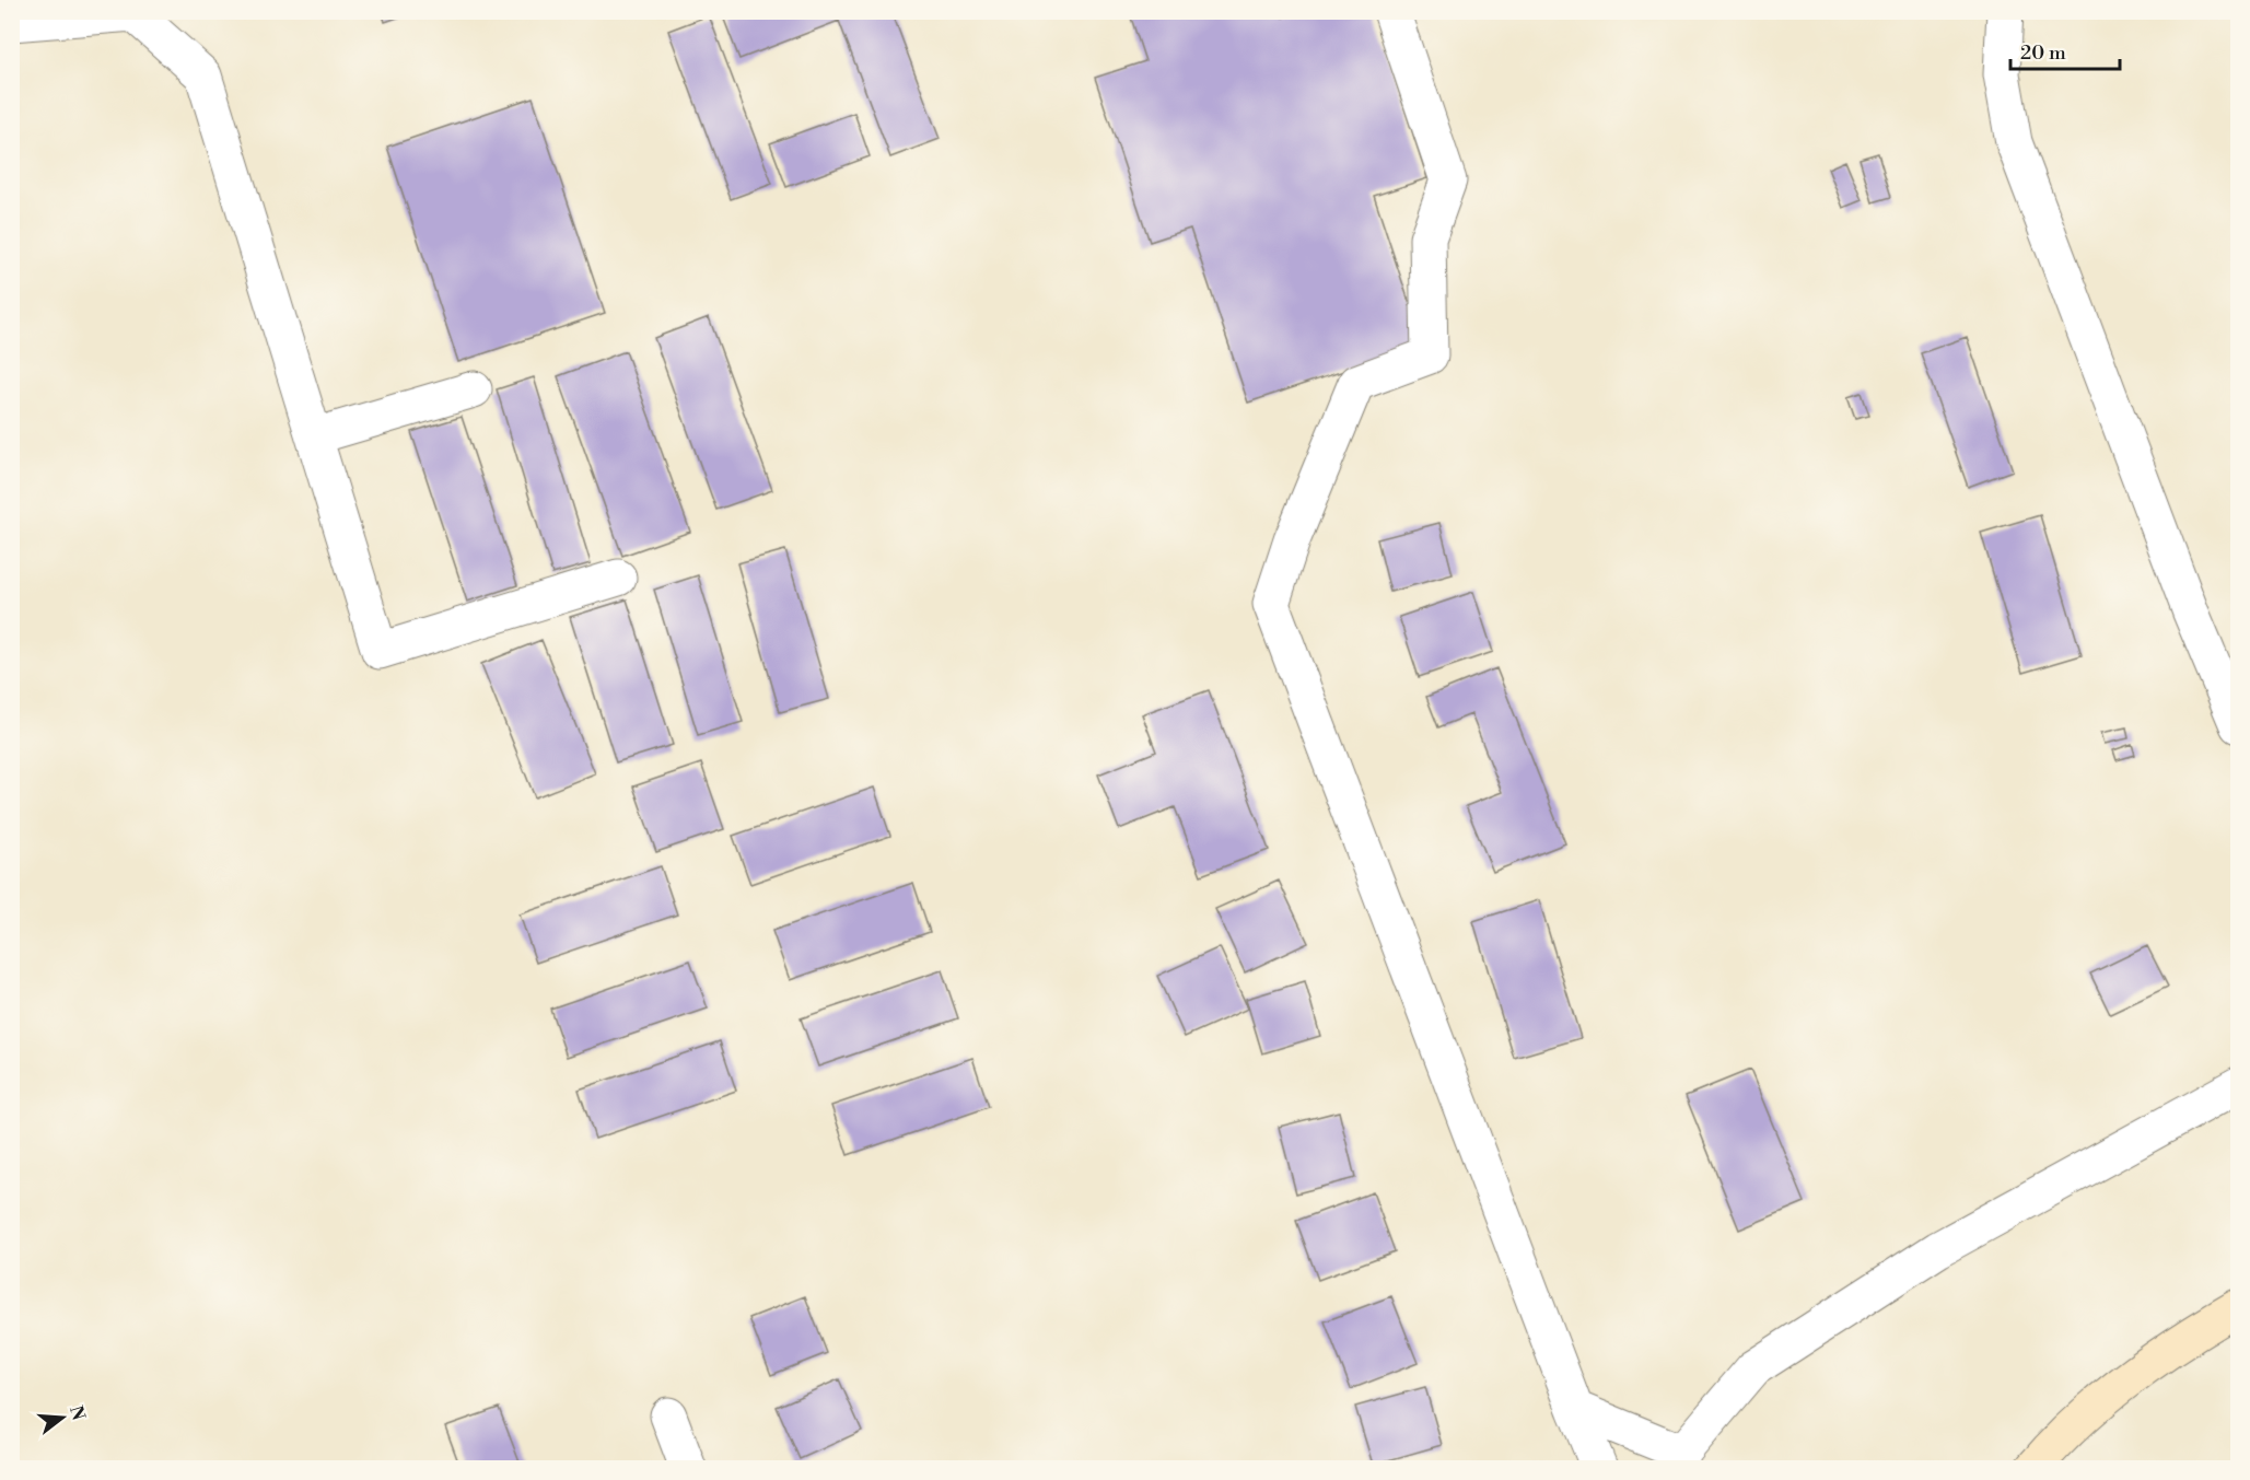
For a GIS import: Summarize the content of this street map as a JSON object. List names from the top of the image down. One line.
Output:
{"scale_bar":"20 m","north":"right"}
